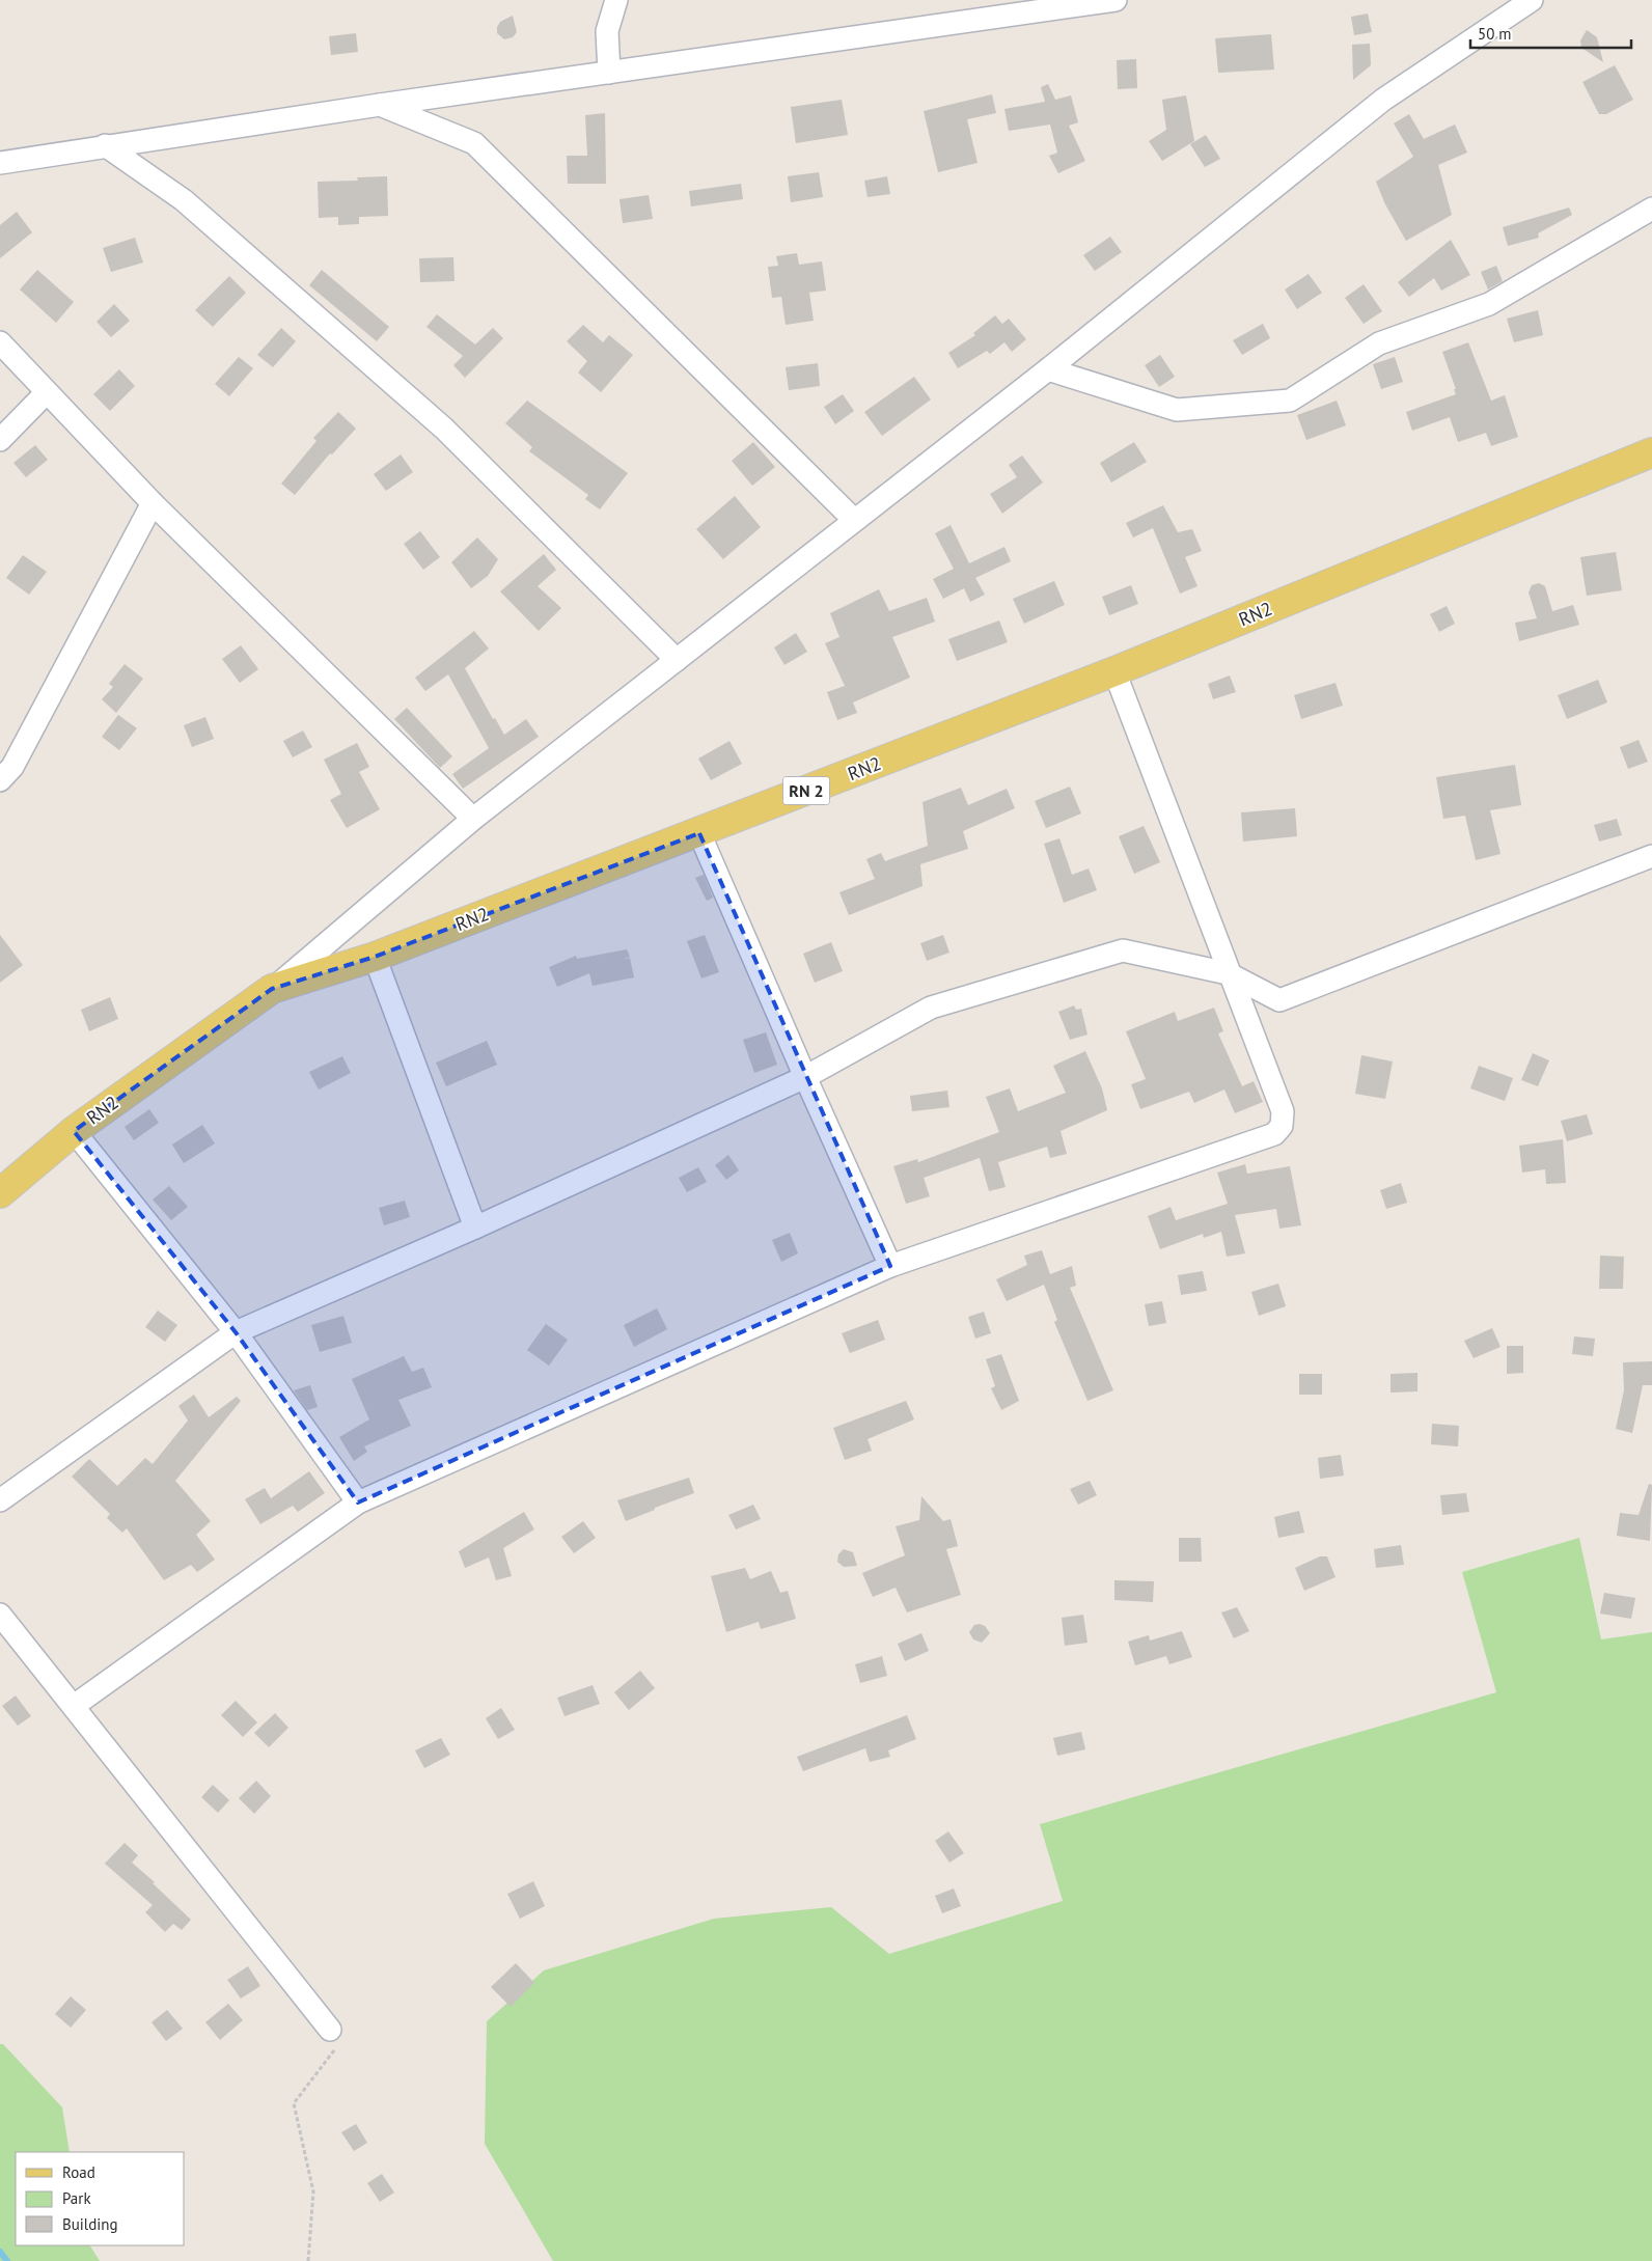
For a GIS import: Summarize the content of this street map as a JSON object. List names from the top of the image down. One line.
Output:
{"streets":{"main road":["RN2","RN 2"]},"legend":["Road","Park","Building"],"scale_bar":"50 m"}
